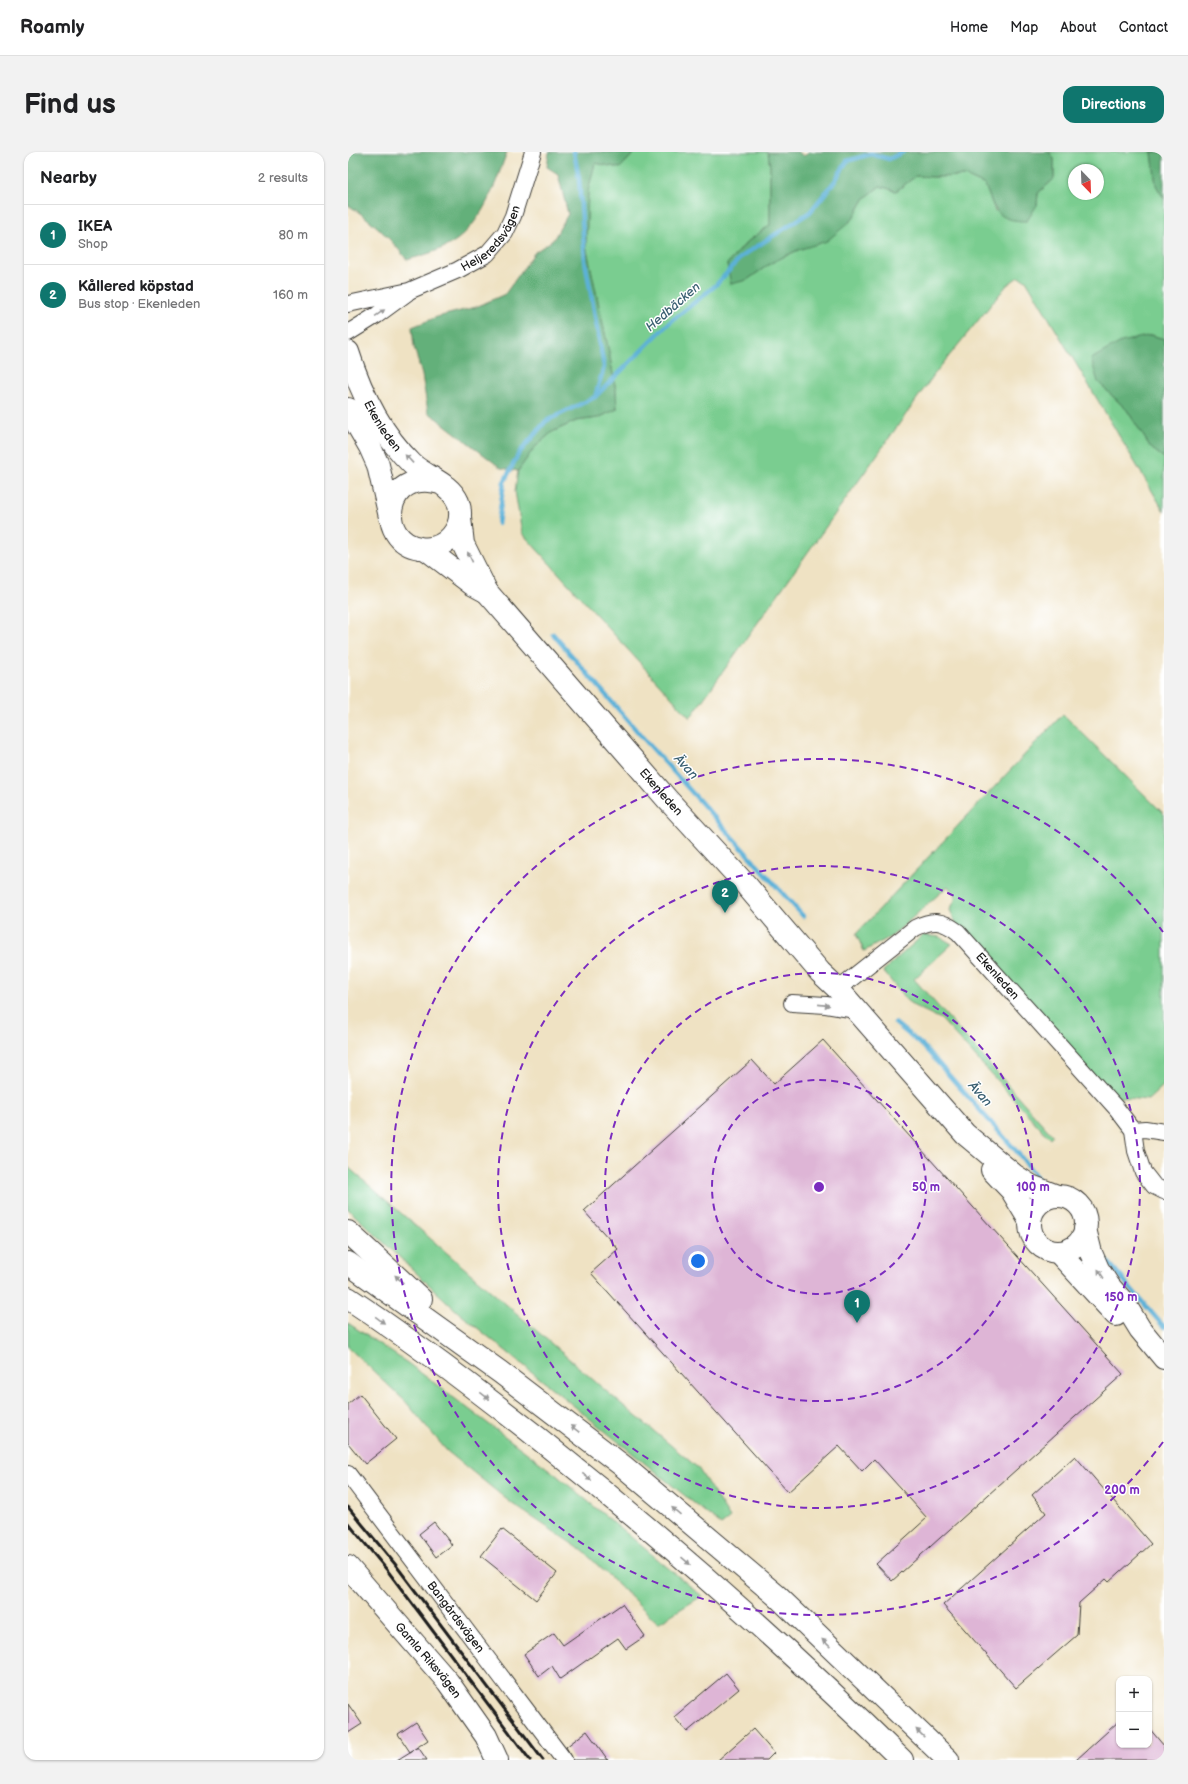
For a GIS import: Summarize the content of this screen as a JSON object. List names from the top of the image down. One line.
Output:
{"streets":{"main road":["Ekenleden","Gamla Riksvägen"],"street":["Heljeredsvägen","Bangårdsvägen"]},"water":["Hedbäcken","Ävan"],"north":"bottom right","page":{"header":"Roamly","nav":["Home","Map","About","Contact"],"buttons":"Directions","title":"Find us","heading":["Nearby","2 results"],"list":[{"mark":"1","name":"IKEA","note":"Shop","value":"80 m"},{"mark":"2","name":"Kållered köpstad","note":"Bus stop · Ekenleden","value":"160 m"}],"pins":["2","1"],"map_buttons":["+","−"]},"rings":["50 m","100 m","150 m","200 m"]}
